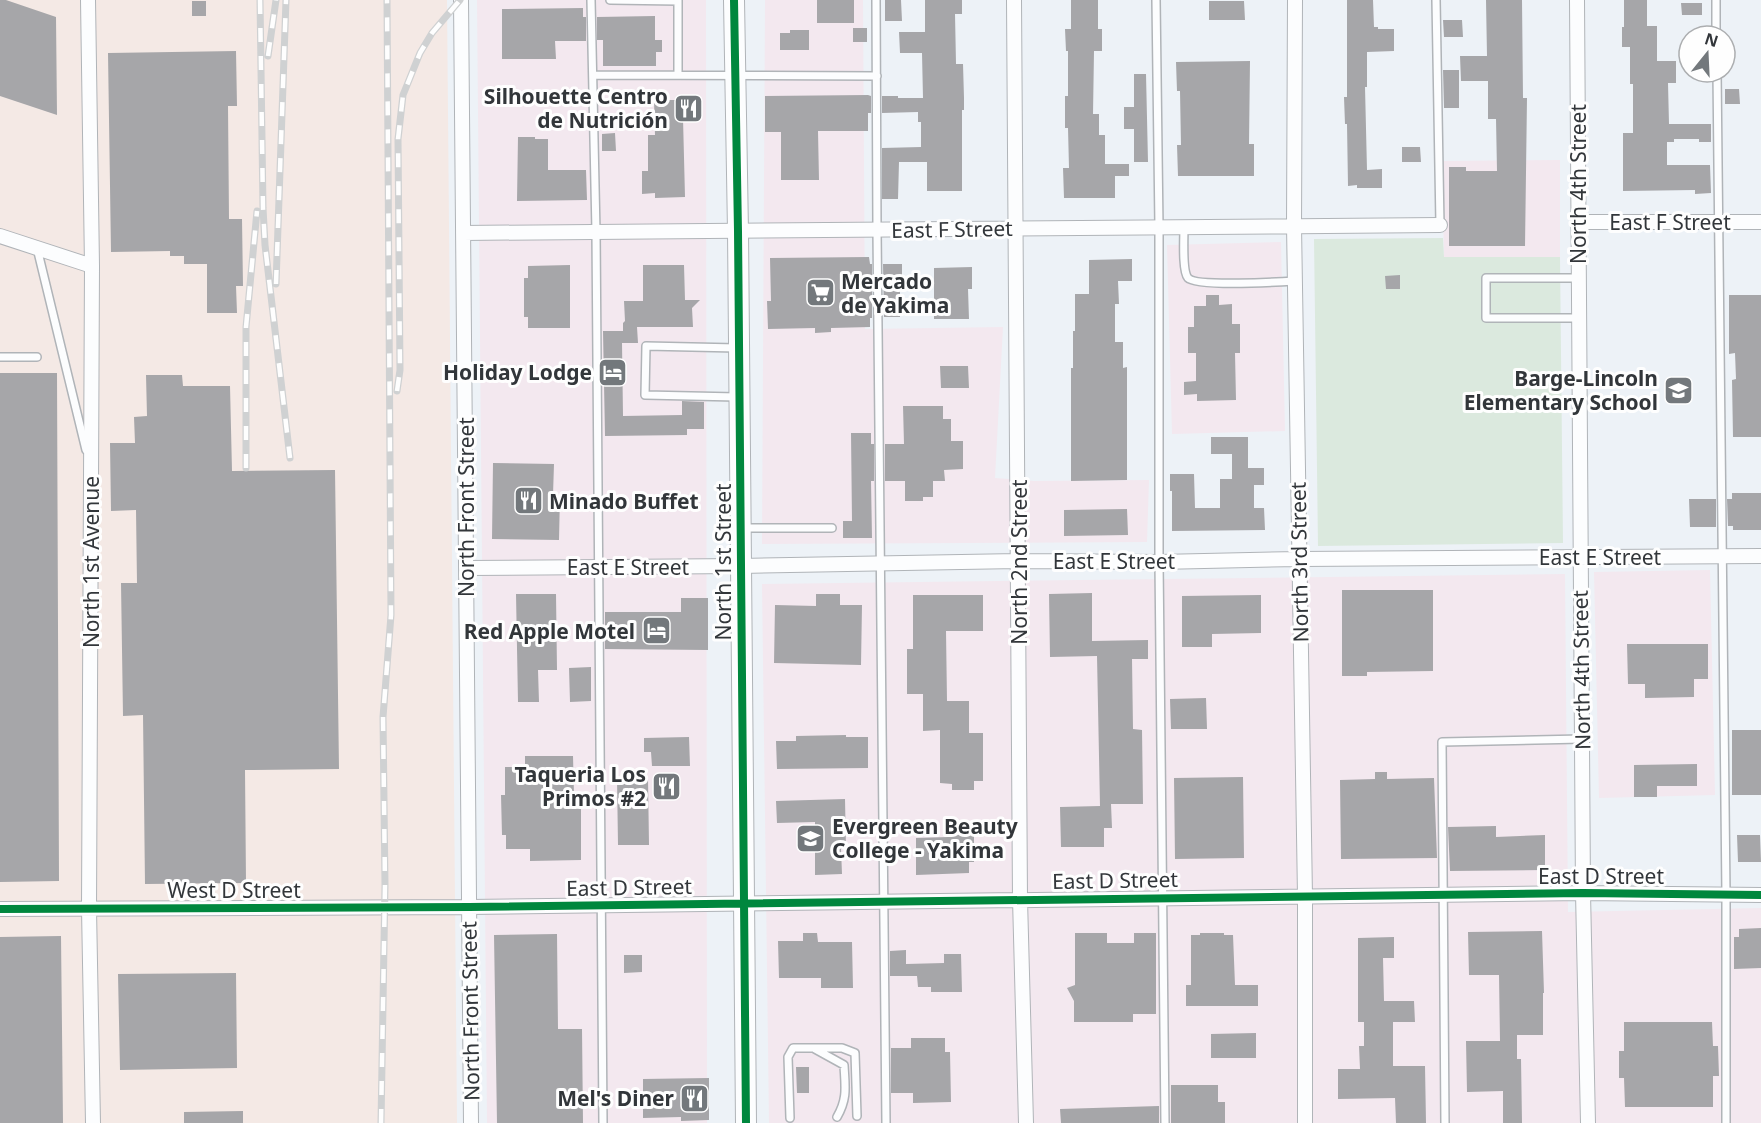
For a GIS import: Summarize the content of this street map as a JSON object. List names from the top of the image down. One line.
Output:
{"streets":{"main road":["North 1st Street"],"street":["North 4th Street","East F Street","North Front Street","East E Street","North 1st Avenue","North 2nd Street","North 3rd Street","East D Street","West D Street"]},"crossings":[["North 4th Street","East F Street"],["North 4th Street","East E Street"],["North 4th Street","East D Street"],["East F Street","North Front Street"],["East F Street","North 1st Street"],["East F Street","North 2nd Street"],["East F Street","North 3rd Street"],["North Front Street","East E Street"],["North Front Street","East D Street"],["North Front Street","West D Street"],["East E Street","North 1st Street"],["East E Street","North 2nd Street"],["East E Street","North 3rd Street"],["North 1st Avenue","West D Street"],["North 1st Street","East D Street"],["North 2nd Street","East D Street"],["North 3rd Street","East D Street"],["East D Street","West D Street"]],"places":{"restaurant":["Silhouette Centro de Nutrición","Minado Buffet","Taqueria Los Primos #2","Mel's Diner"],"supermarket":["Mercado de Yakima"],"hotel":["Holiday Lodge","Red Apple Motel"],"school or university":["Barge-Lincoln Elementary School","Evergreen Beauty College - Yakima"]},"north":"top"}
